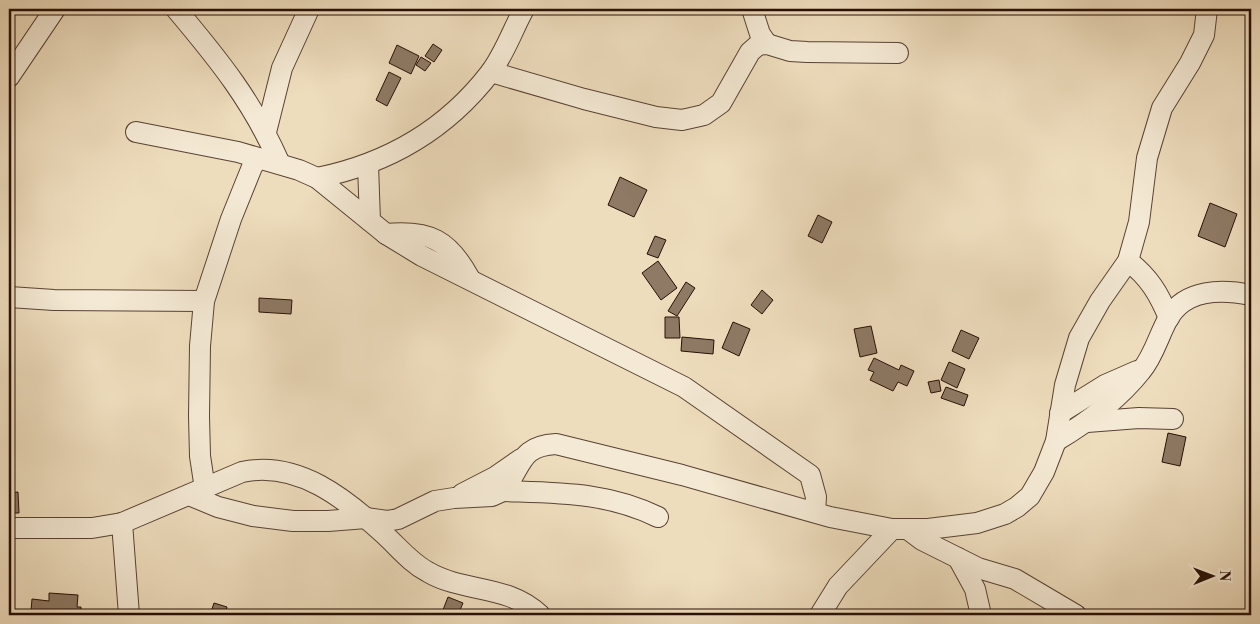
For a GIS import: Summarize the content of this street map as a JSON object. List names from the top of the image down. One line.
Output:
{"north":"right"}
